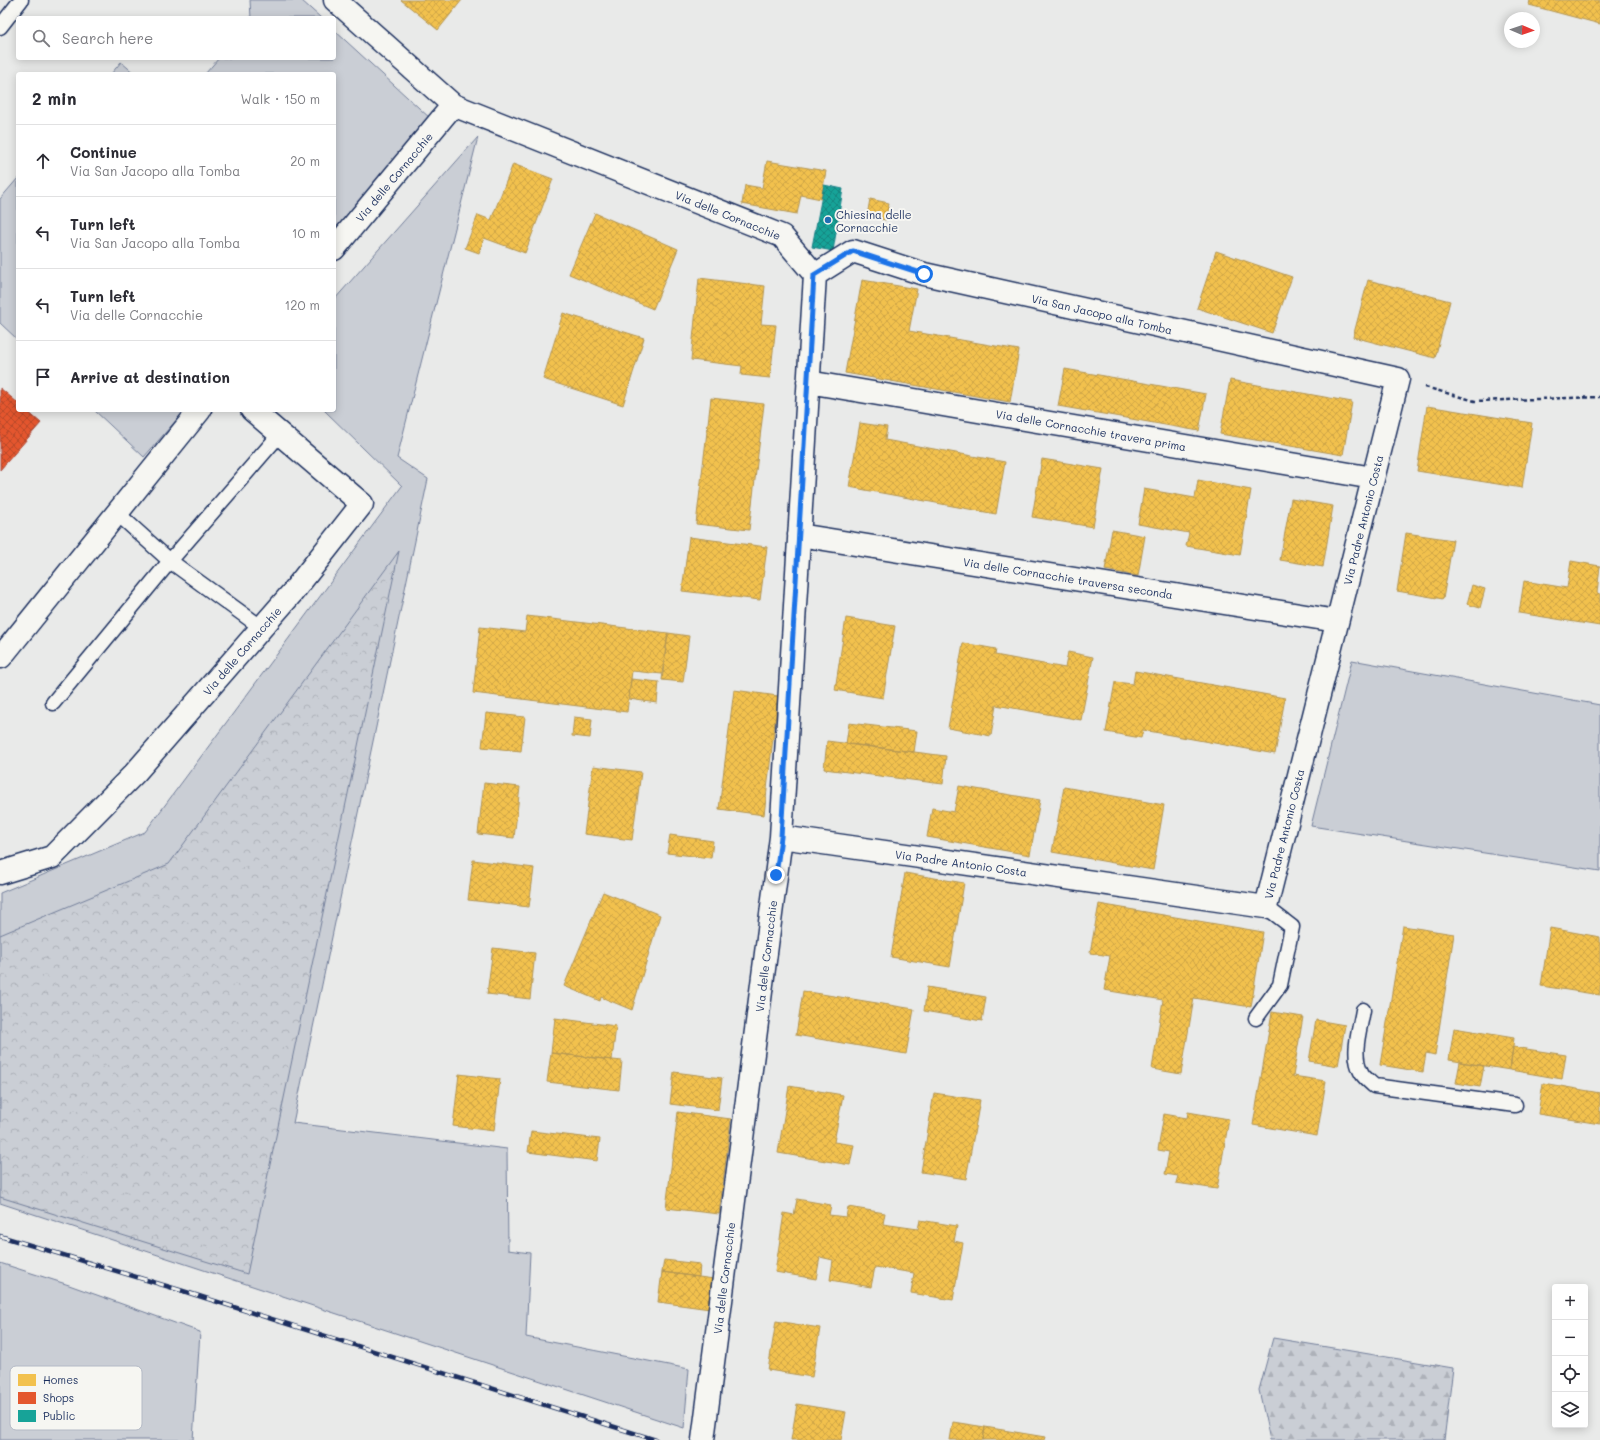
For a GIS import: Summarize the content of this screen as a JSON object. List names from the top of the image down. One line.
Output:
{"streets":{"street":["Via delle Cornacchie","Via San Jacopo alla Tomba","Via delle Cornacchie travera prima","Via Padre Antonio Costa","Via delle Cornacchie traversa seconda"]},"crossings":[["Via delle Cornacchie","Via San Jacopo alla Tomba"],["Via delle Cornacchie","Via delle Cornacchie travera prima"],["Via delle Cornacchie","Via Padre Antonio Costa"],["Via delle Cornacchie","Via delle Cornacchie traversa seconda"],["Via San Jacopo alla Tomba","Via Padre Antonio Costa"],["Via delle Cornacchie travera prima","Via Padre Antonio Costa"],["Via Padre Antonio Costa","Via delle Cornacchie traversa seconda"]],"places":["Chiesina delle Cornacchie"],"legend":["Homes","Shops","Public"],"north":"right","page":{"search":"Search here","heading":["2 min","Walk · 150 m"],"list":[["Continue","Via San Jacopo alla Tomba","20 m"],["Turn left","Via San Jacopo alla Tomba","10 m"],["Turn left","Via delle Cornacchie","120 m"],"Arrive at destination"],"map_buttons":["+","−"]}}
